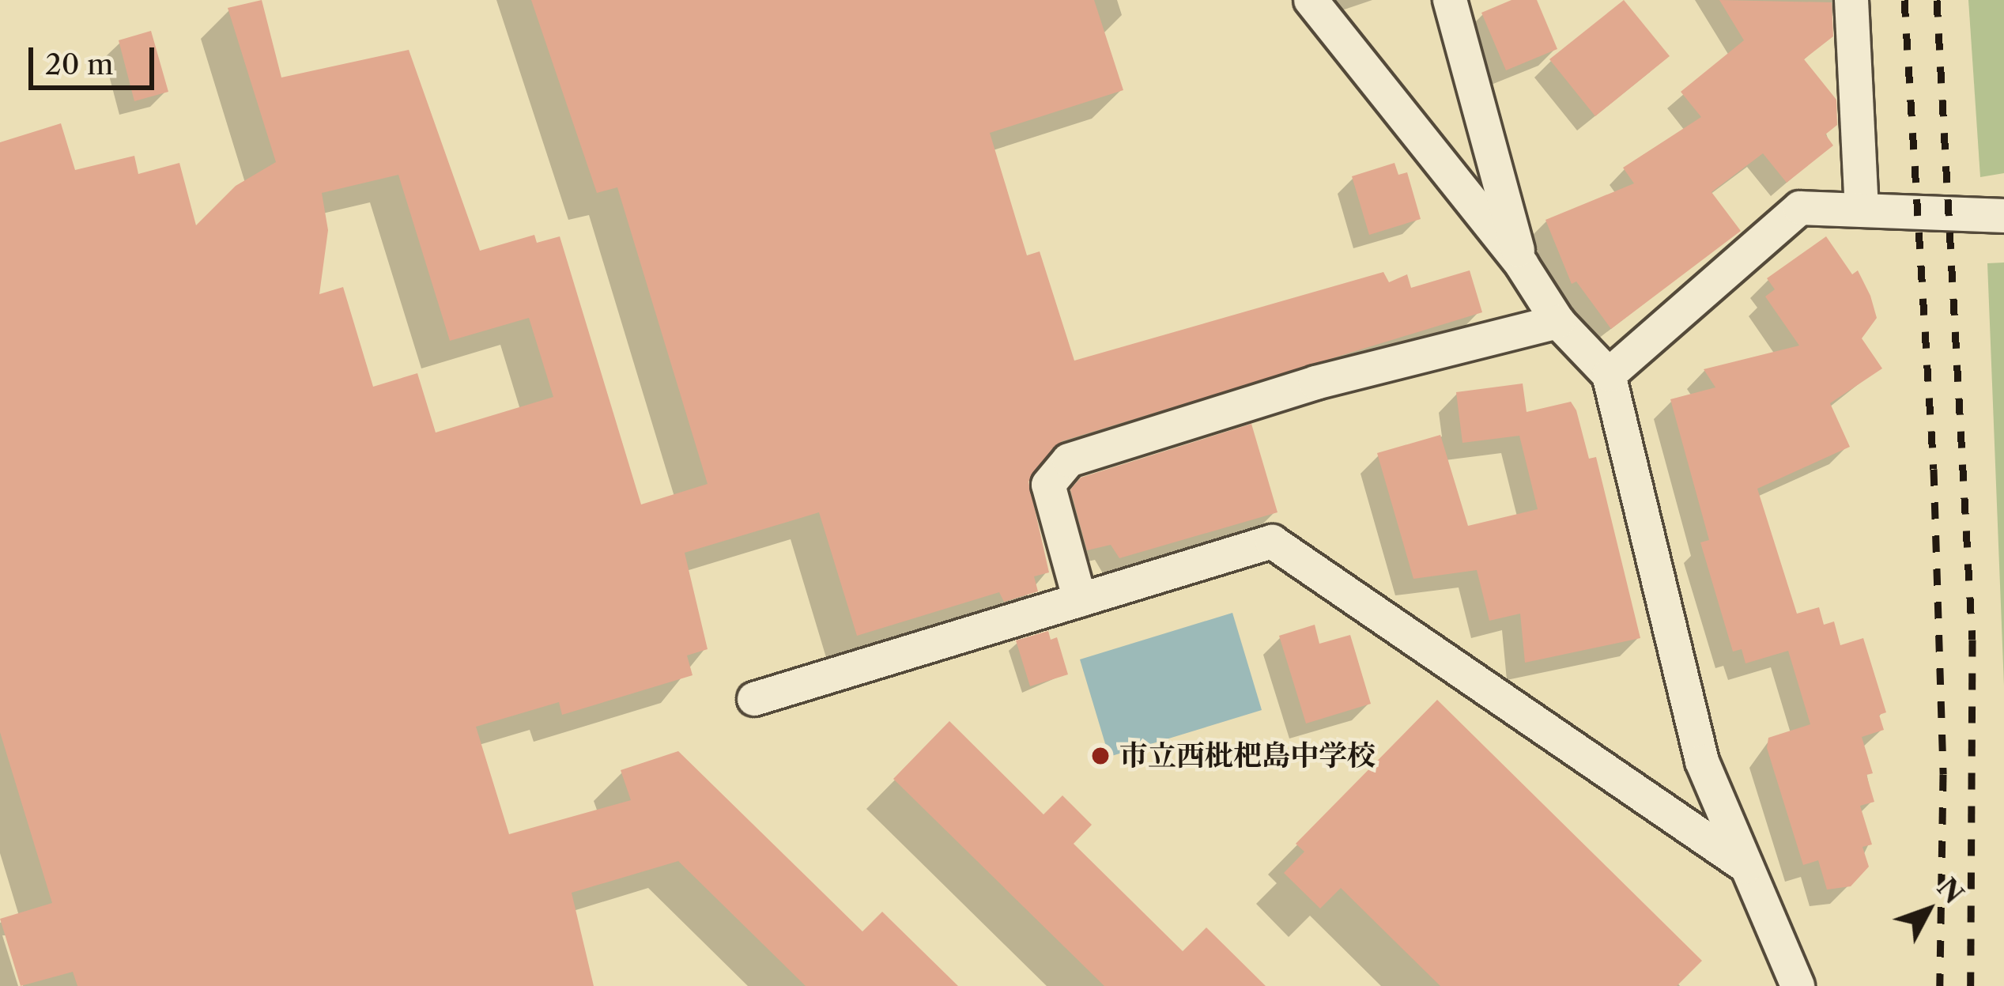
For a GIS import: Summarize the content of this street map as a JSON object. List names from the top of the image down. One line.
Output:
{"places":["市立西枇杷島中学校"],"scale_bar":"20 m","north":"top right"}
